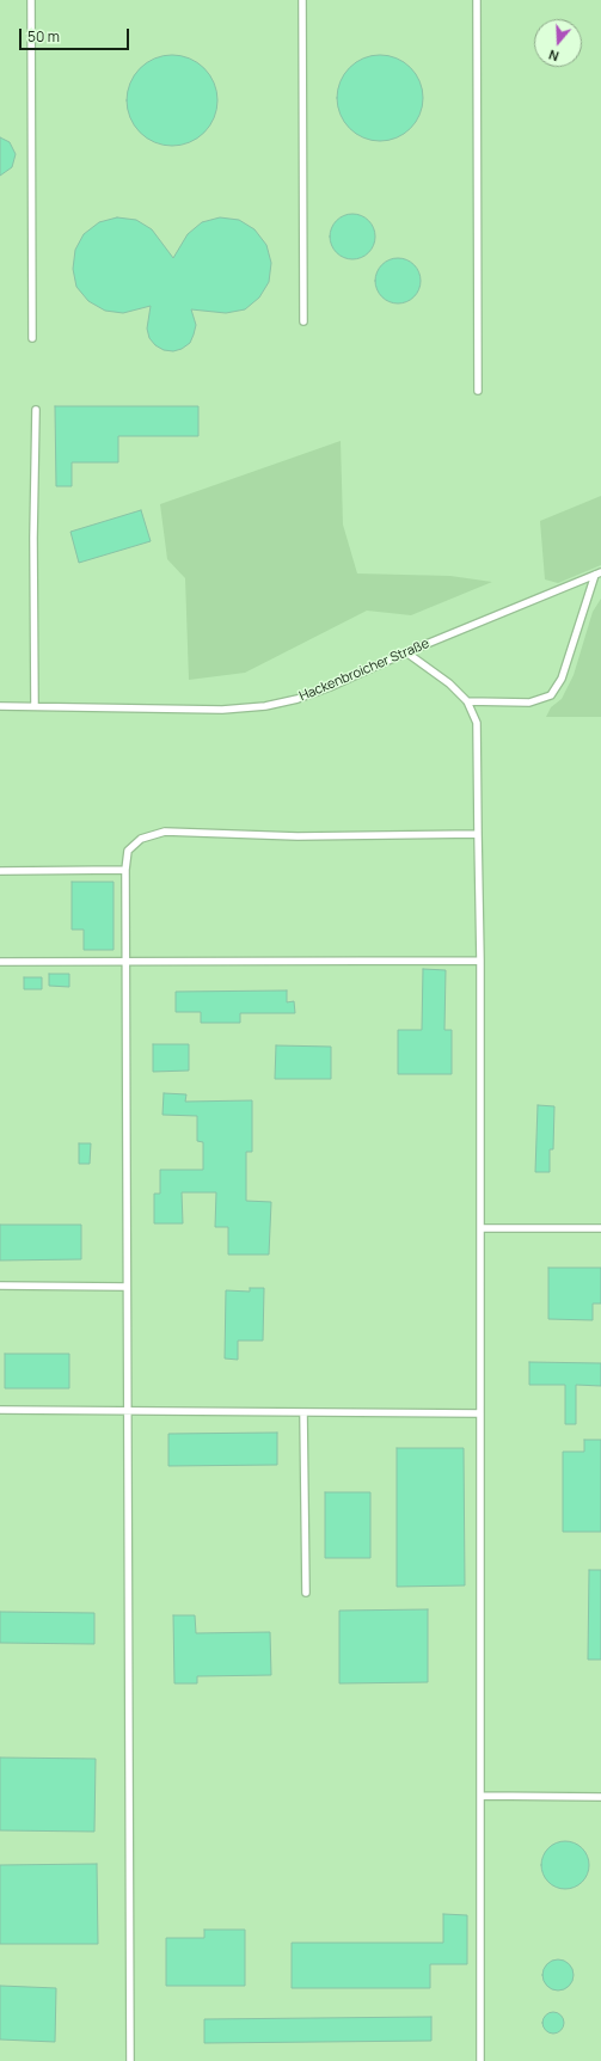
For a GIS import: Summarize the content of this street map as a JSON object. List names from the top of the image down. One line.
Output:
{"streets":{"lane":["Hackenbroicher Straße"]},"scale_bar":"50 m","north":"bottom"}
